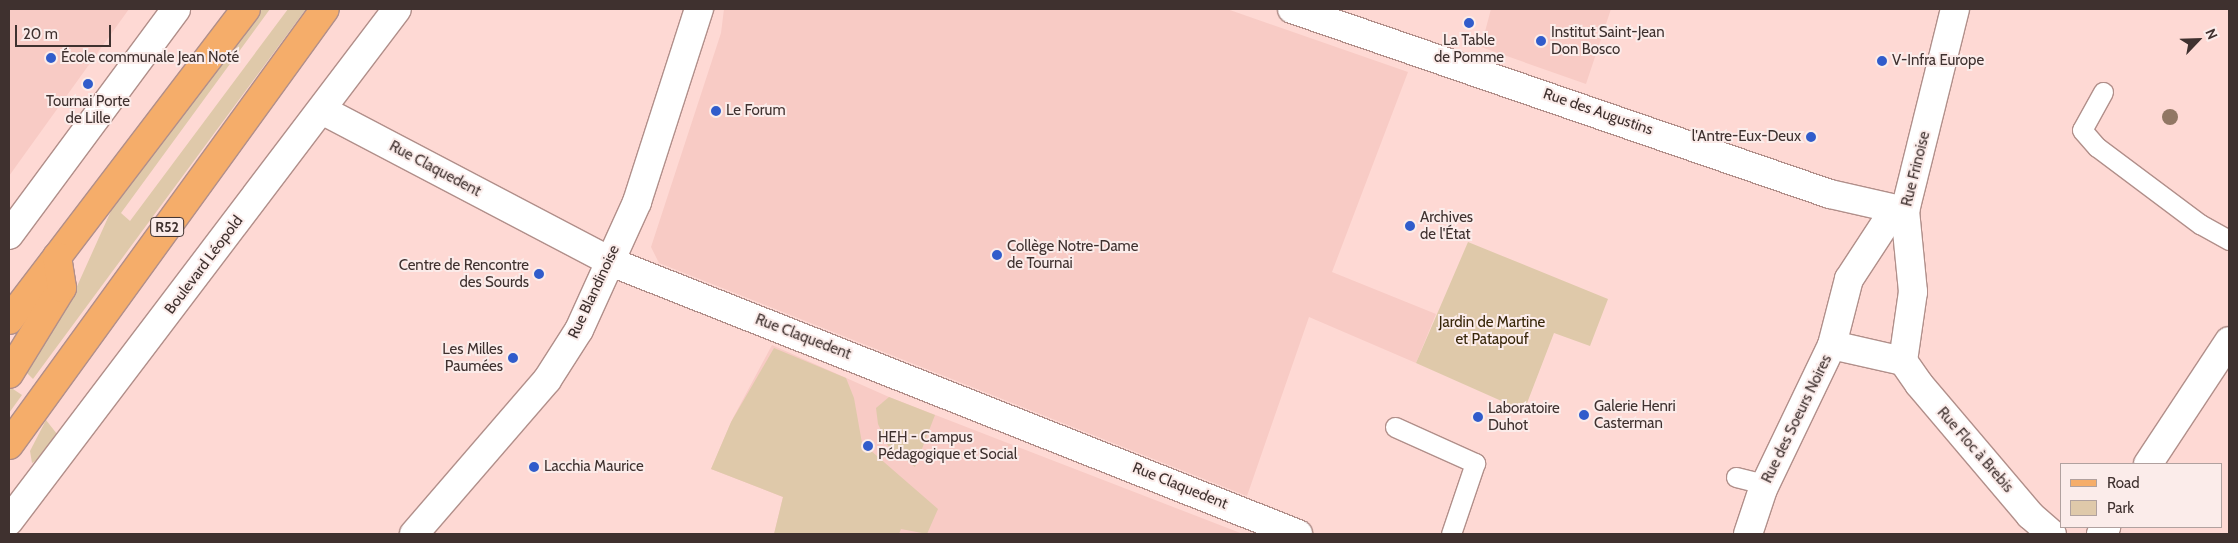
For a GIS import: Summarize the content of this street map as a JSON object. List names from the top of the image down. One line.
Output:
{"streets":{"main road":["R52"],"street":["Rue des Augustins","Rue Claquedent","Rue Frinoise","Boulevard Léopold","Rue Blandinoise","Rue des Soeurs Noires","Rue Floc à Brebis"]},"crossings":[["Rue des Augustins","Rue Frinoise"],["Rue Claquedent","Boulevard Léopold"],["Rue Claquedent","Rue Blandinoise"],["Rue Frinoise","Rue des Soeurs Noires"],["Rue Frinoise","Rue Floc à Brebis"],["Rue des Soeurs Noires","Rue Floc à Brebis"]],"parks":["Jardin de Martine et Patapouf"],"places":["La Table de Pomme","Institut Saint-Jean Don Bosco","École communale Jean Noté","V-Infra Europe","Tournai Porte de Lille","Le Forum","l'Antre-Eux-Deux","Archives de l'État","Collège Notre-Dame de Tournai","Centre de Rencontre des Sourds","Les Milles Paumées","Galerie Henri Casterman","Laboratoire Duhot","HEH - Campus Pédagogique et Social","Lacchia Maurice"],"legend":["Road","Park"],"scale_bar":"20 m","north":"top right"}
